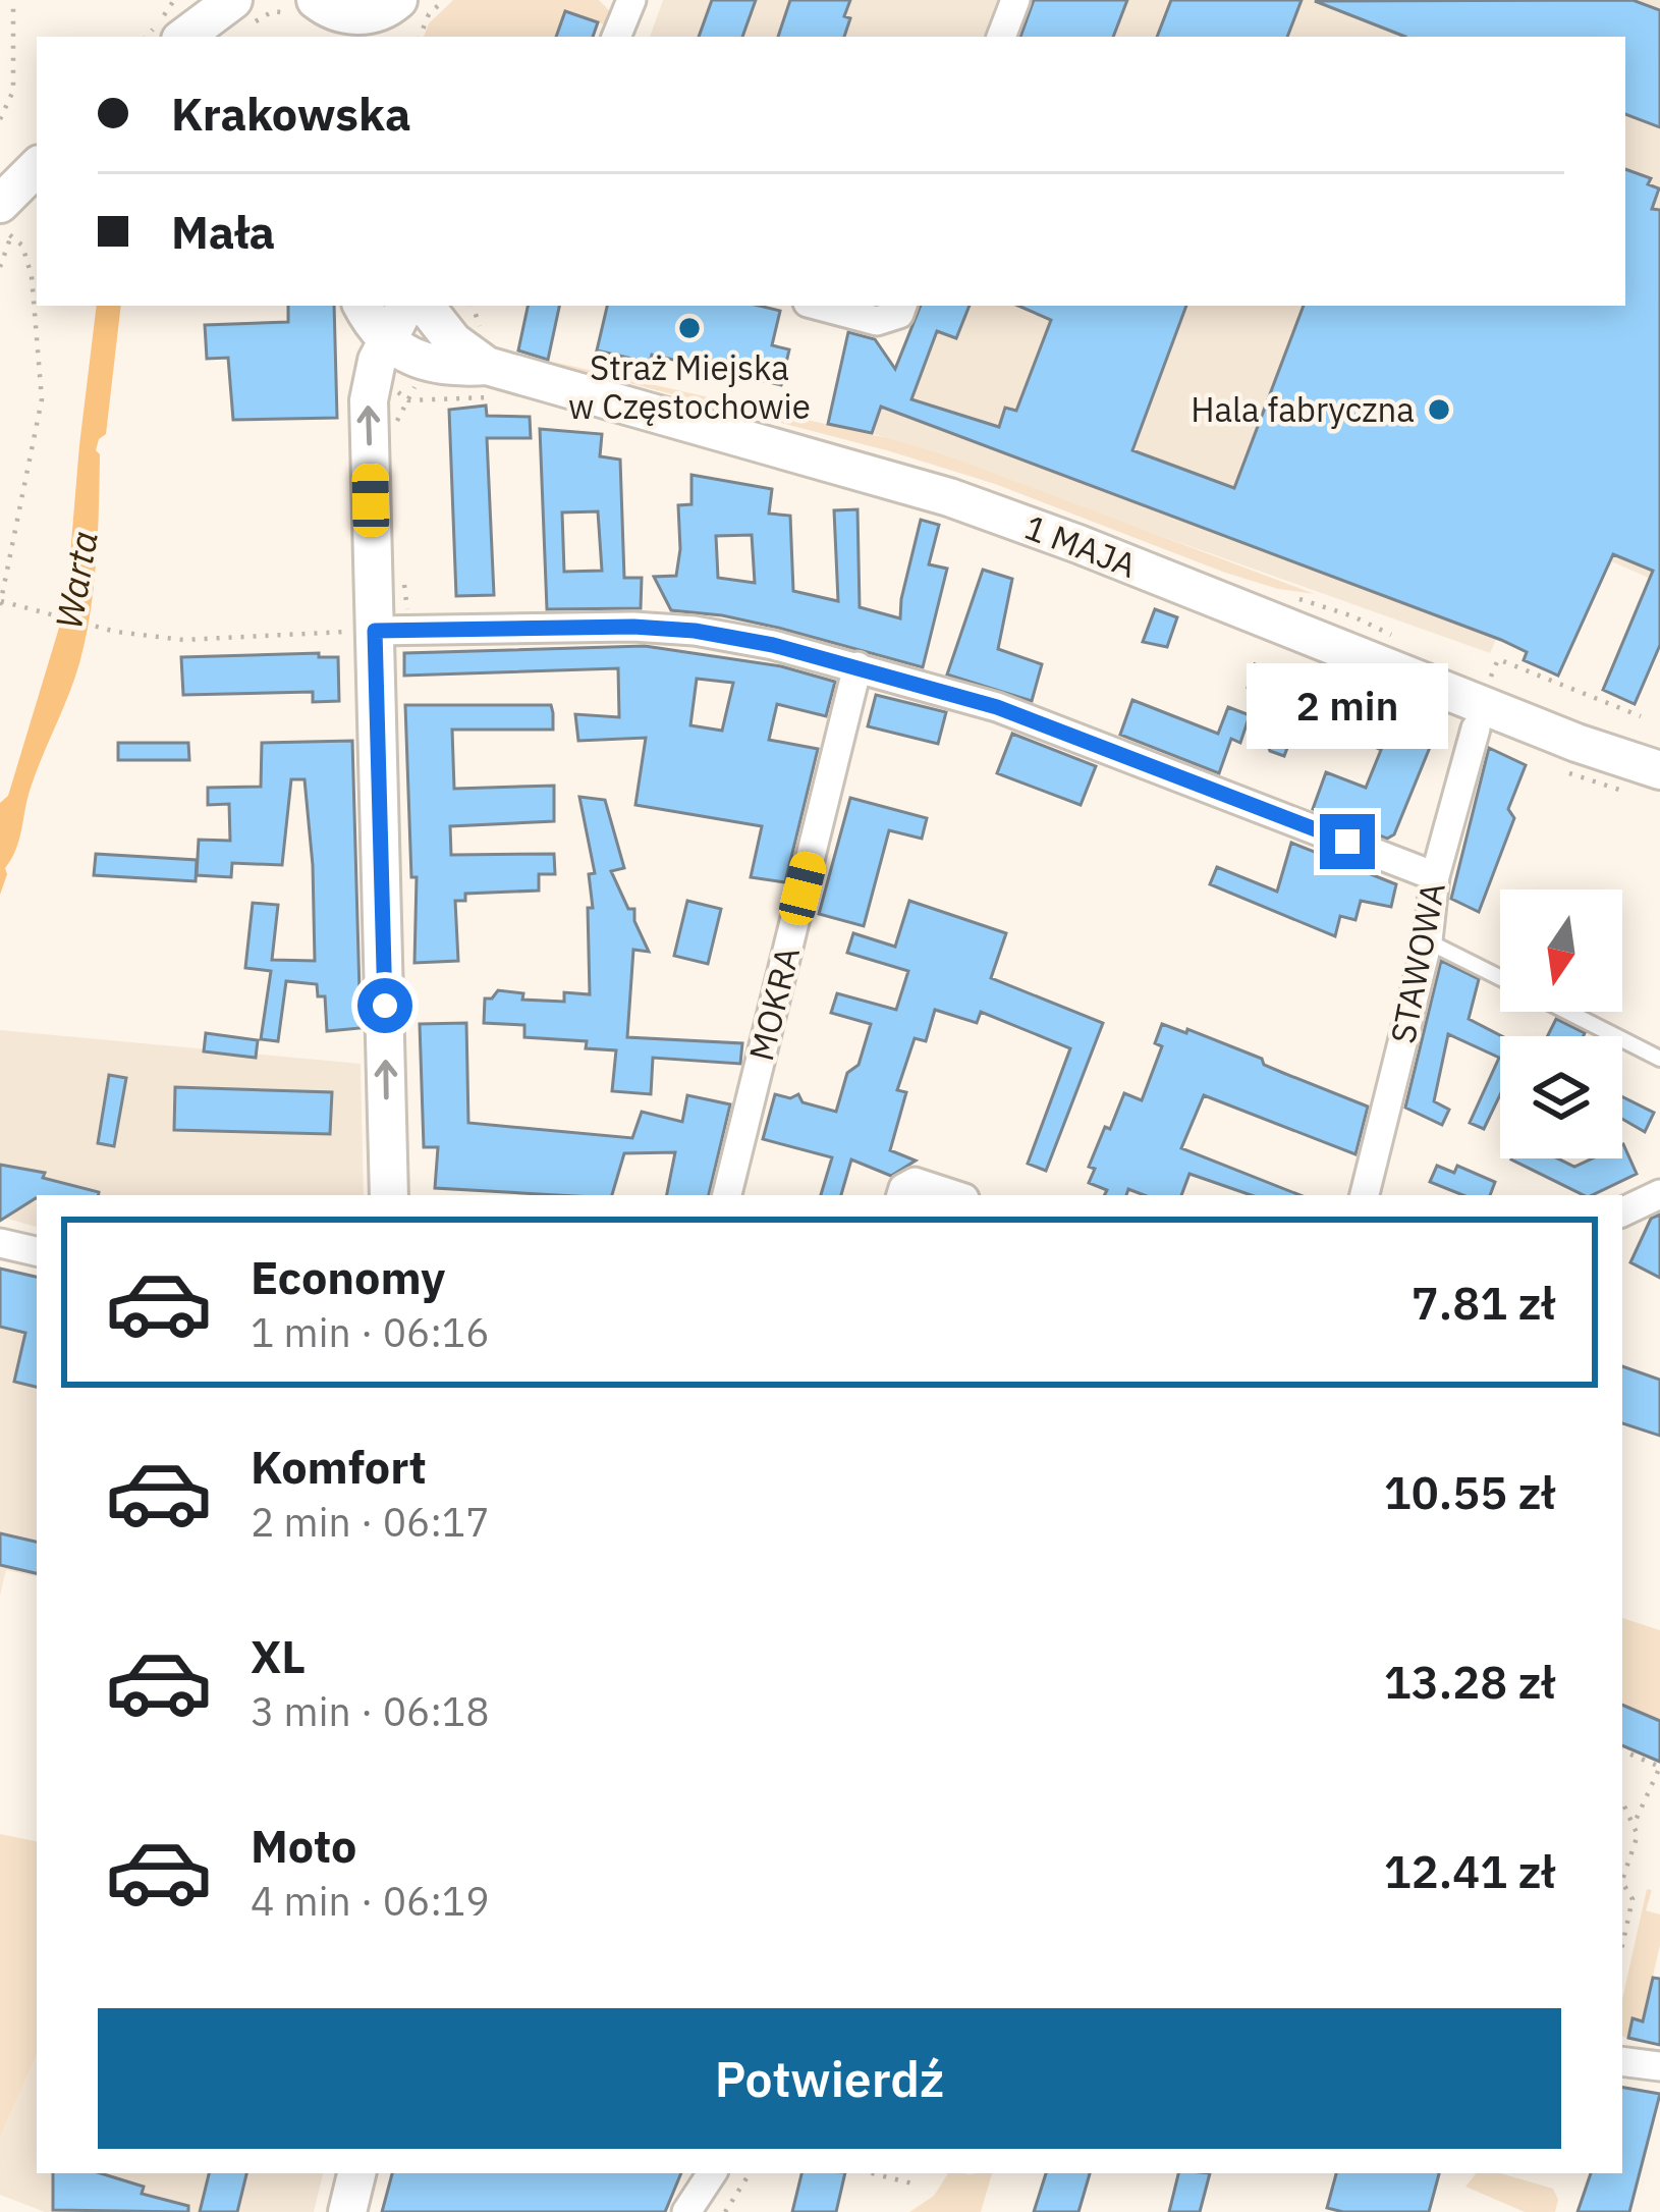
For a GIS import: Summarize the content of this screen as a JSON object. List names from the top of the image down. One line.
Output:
{"streets":{"main road":["1 MAJA"],"street":["STAWOWA","MOKRA"]},"water":["Warta"],"places":["Straż Miejska w Częstochowie","Hala fabryczna"],"north":"bottom","page":{"banner":["Krakowska","Mała"],"bubble":"2 min","list":[{"name":"Economy","note":"1 min · 06:16","value":"7.81 zł"},{"name":"Komfort","note":"2 min · 06:17","value":"10.55 zł"},{"name":"XL","note":"3 min · 06:18","value":"13.28 zł"},{"name":"Moto","note":"4 min · 06:19","value":"12.41 zł"}],"buttons":"Potwierdź"}}
